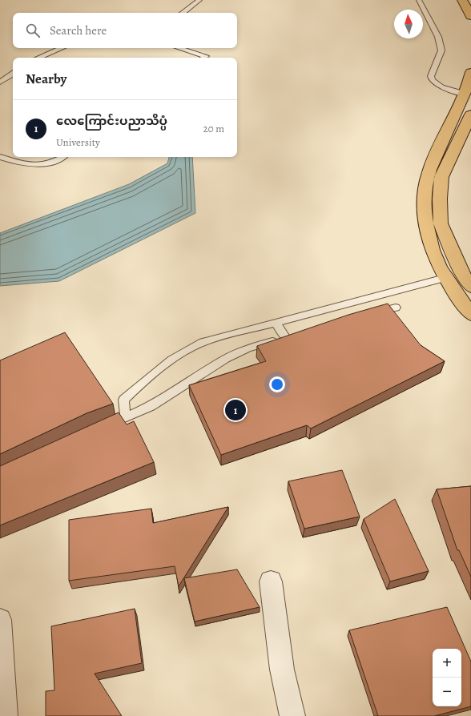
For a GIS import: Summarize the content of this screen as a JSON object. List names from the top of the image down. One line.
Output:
{"north":"top","page":{"search":"Search here","heading":"Nearby","list":[{"mark":"1","name":"လေကြောင်းပညာသိပ္ပံ","note":"University","value":"20 m"}],"pins":"1","map_buttons":["+","−"]}}
